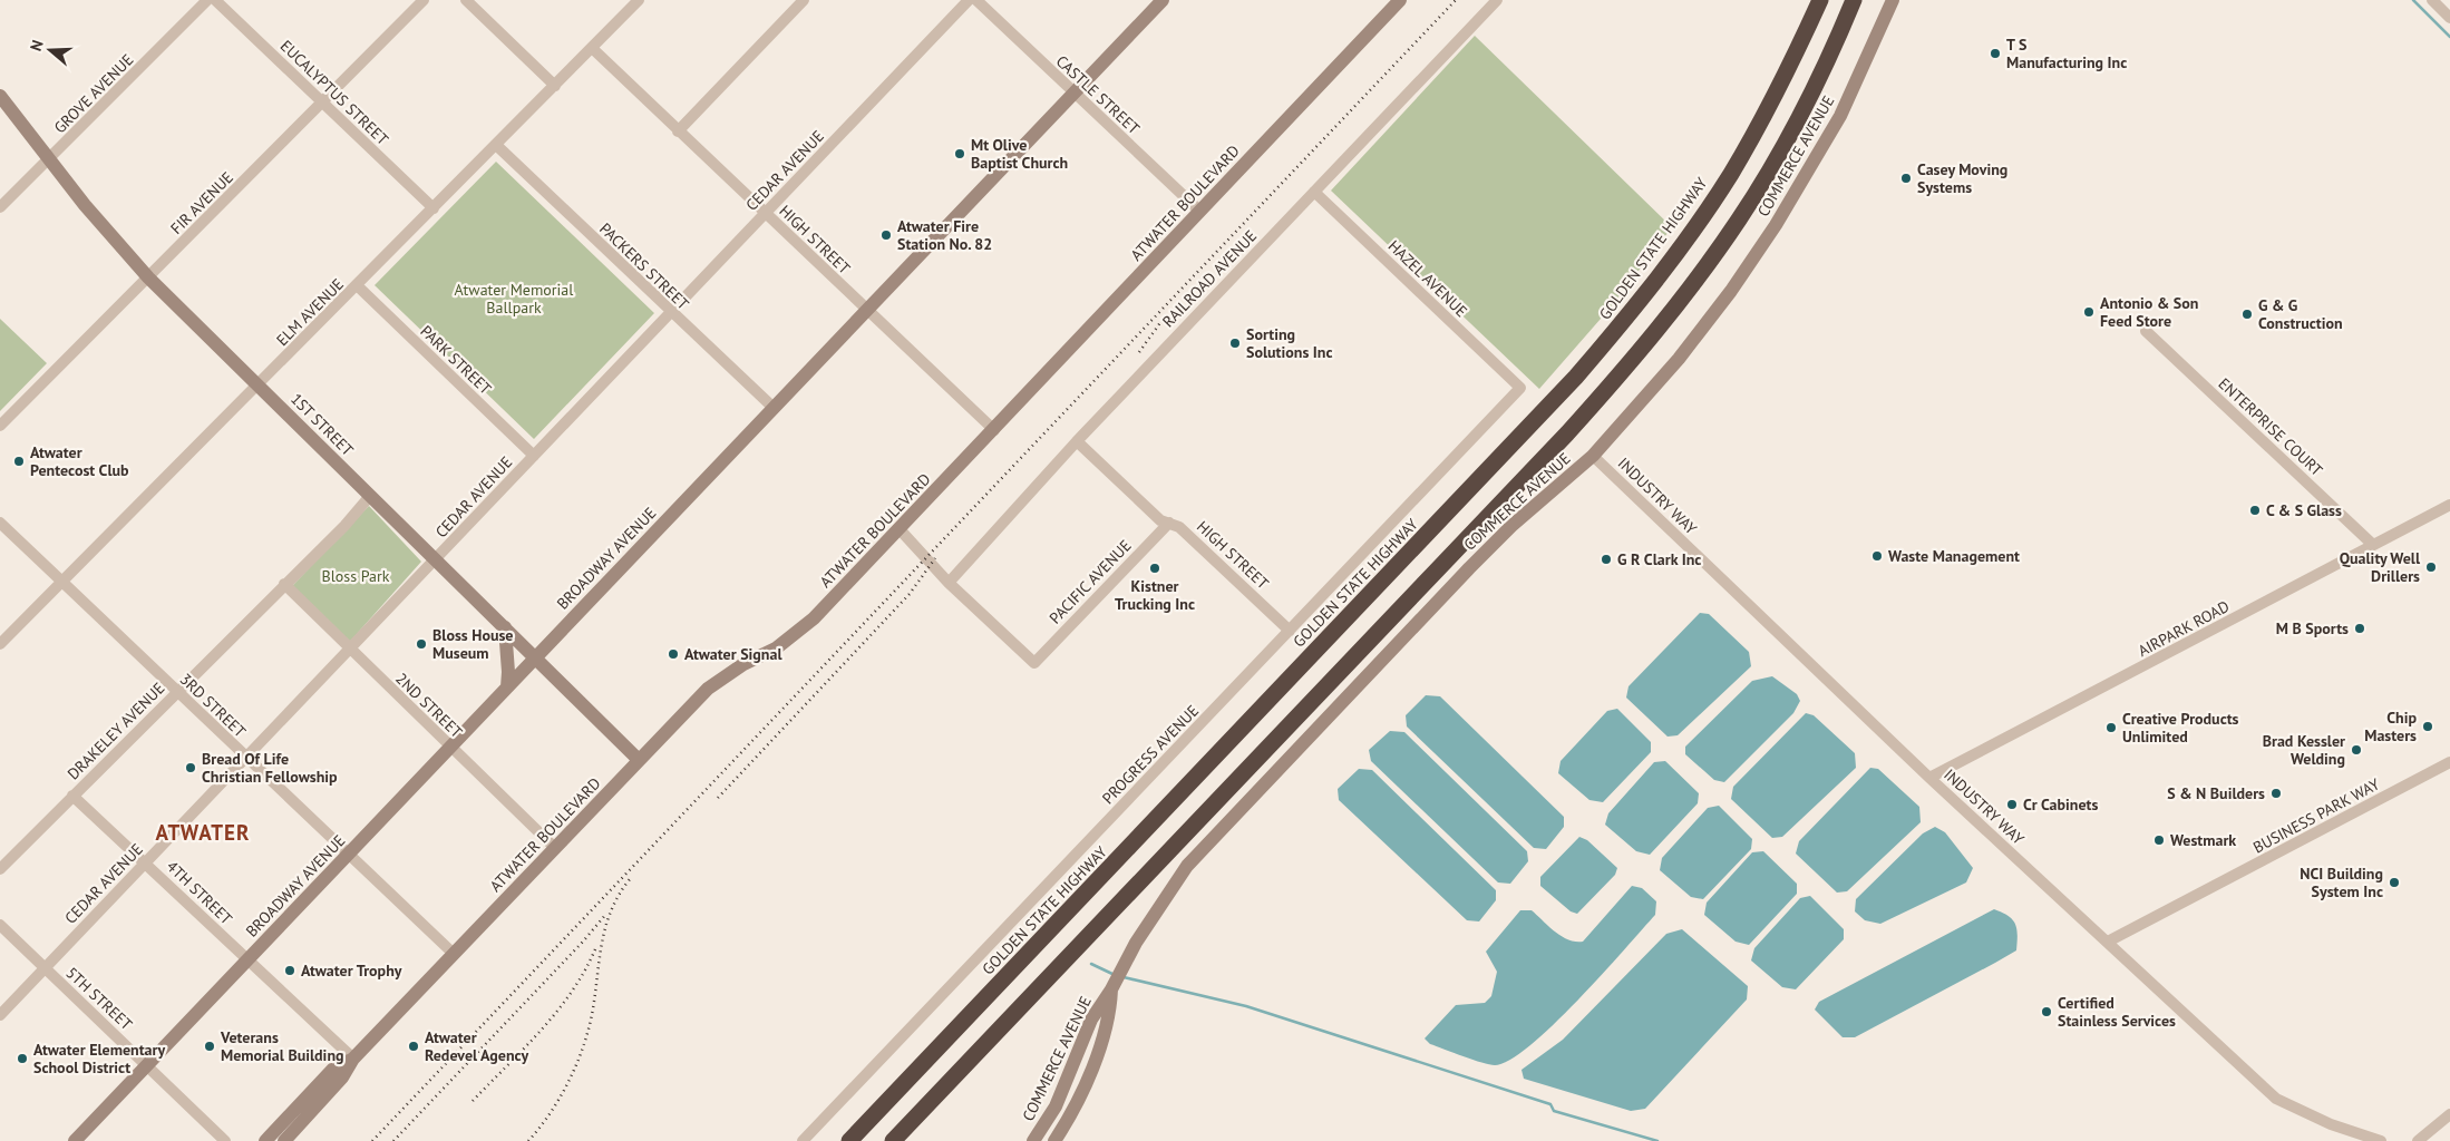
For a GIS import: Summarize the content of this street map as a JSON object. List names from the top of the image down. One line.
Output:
{"streets":{"highway":["GOLDEN STATE HIGHWAY"],"street":["EUCALYPTUS STREET","GROVE AVENUE","CASTLE STREET","COMMERCE AVENUE","CEDAR AVENUE","FIR AVENUE","ATWATER BOULEVARD","HIGH STREET","PACKERS STREET","RAILROAD AVENUE","HAZEL AVENUE","ELM AVENUE","PARK STREET","1ST STREET","ENTERPRISE COURT","INDUSTRY WAY","BROADWAY AVENUE","PACIFIC AVENUE","AIRPARK ROAD","3RD STREET","2ND STREET","DRAKELEY AVENUE","PROGRESS AVENUE","BUSINESS PARK WAY","4TH STREET","5TH STREET"]},"crossings":[["EUCALYPTUS STREET","FIR AVENUE"],["EUCALYPTUS STREET","ELM AVENUE"],["GROVE AVENUE","1ST STREET"],["CASTLE STREET","ATWATER BOULEVARD"],["CASTLE STREET","BROADWAY AVENUE"],["COMMERCE AVENUE","INDUSTRY WAY"],["CEDAR AVENUE","HIGH STREET"],["CEDAR AVENUE","PACKERS STREET"],["CEDAR AVENUE","PARK STREET"],["CEDAR AVENUE","1ST STREET"],["CEDAR AVENUE","3RD STREET"],["CEDAR AVENUE","2ND STREET"],["CEDAR AVENUE","4TH STREET"],["CEDAR AVENUE","5TH STREET"],["FIR AVENUE","1ST STREET"],["ATWATER BOULEVARD","HIGH STREET"],["ATWATER BOULEVARD","1ST STREET"],["ATWATER BOULEVARD","3RD STREET"],["ATWATER BOULEVARD","2ND STREET"],["ATWATER BOULEVARD","4TH STREET"],["HIGH STREET","RAILROAD AVENUE"],["HIGH STREET","ELM AVENUE"],["HIGH STREET","BROADWAY AVENUE"],["HIGH STREET","PACIFIC AVENUE"],["HIGH STREET","PROGRESS AVENUE"],["PACKERS STREET","ELM AVENUE"],["PACKERS STREET","BROADWAY AVENUE"],["RAILROAD AVENUE","HAZEL AVENUE"],["RAILROAD AVENUE","PACIFIC AVENUE"],["HAZEL AVENUE","PROGRESS AVENUE"],["ELM AVENUE","PARK STREET"],["ELM AVENUE","1ST STREET"],["ELM AVENUE","3RD STREET"],["1ST STREET","BROADWAY AVENUE"],["1ST STREET","DRAKELEY AVENUE"],["ENTERPRISE COURT","AIRPARK ROAD"],["INDUSTRY WAY","AIRPARK ROAD"],["INDUSTRY WAY","BUSINESS PARK WAY"],["BROADWAY AVENUE","3RD STREET"],["BROADWAY AVENUE","2ND STREET"],["BROADWAY AVENUE","4TH STREET"],["BROADWAY AVENUE","5TH STREET"],["3RD STREET","DRAKELEY AVENUE"],["2ND STREET","DRAKELEY AVENUE"],["DRAKELEY AVENUE","4TH STREET"]],"districts":["ATWATER"],"parks":["Atwater Memorial Ballpark","Bloss Park"],"places":["T S Manufacturing Inc","Mt Olive Baptist Church","Casey Moving Systems","Atwater Fire Station No. 82","Antonio & Son Feed Store","G & G Construction","Sorting Solutions Inc","Atwater Pentecost Club","C & S Glass","Waste Management","G R Clark Inc","Quality Well Drillers","Kistner Trucking Inc","M B Sports","Bloss House Museum","Atwater Signal","Chip Masters","Creative Products Unlimited","Brad Kessler Welding","Bread Of Life Christian Fellowship","S & N Builders","Cr Cabinets","Westmark","NCI Building System Inc","Atwater Trophy","Certified Stainless Services","Veterans Memorial Building","Atwater Redevel Agency","Atwater Elementary School District"],"north":"left"}
